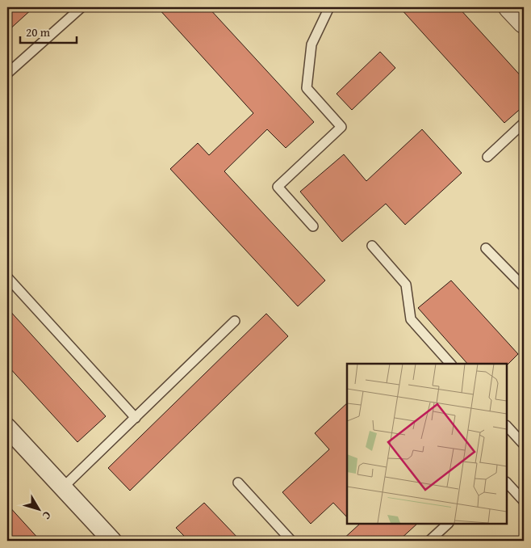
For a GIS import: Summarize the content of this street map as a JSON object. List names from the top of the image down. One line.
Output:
{"scale_bar":"20 m","north":"bottom right"}
